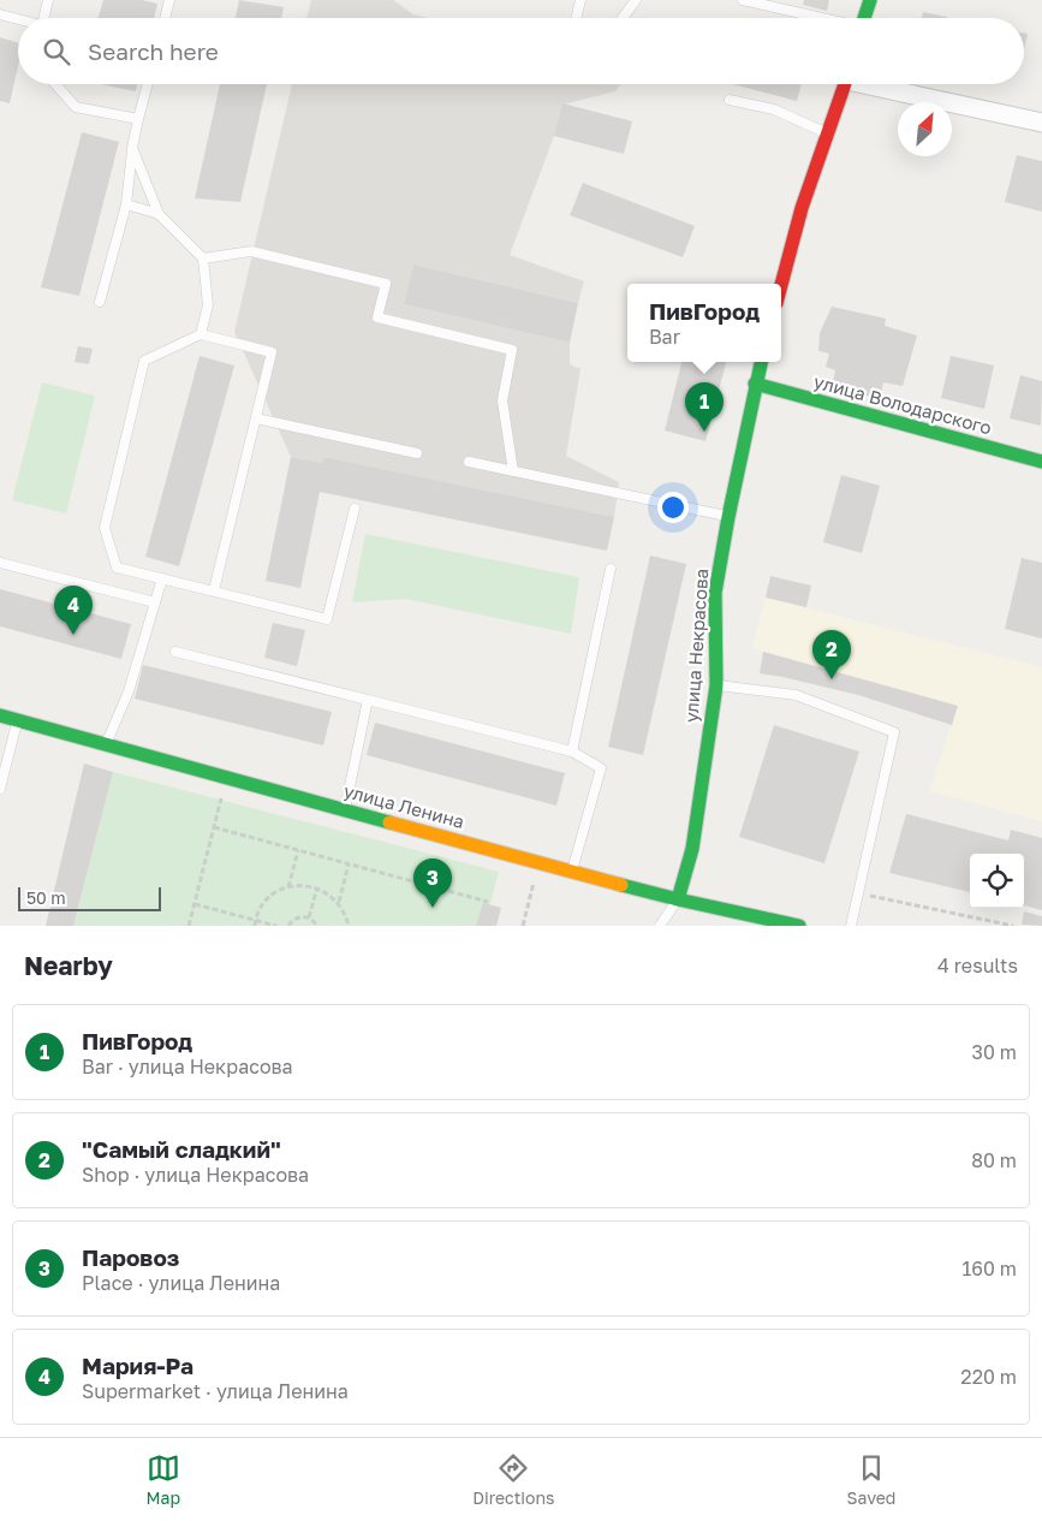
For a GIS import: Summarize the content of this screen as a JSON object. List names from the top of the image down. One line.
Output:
{"streets":{"street":["улица Володарского","улица Некрасова","улица Ленина"]},"crossings":[["улица Володарского","улица Некрасова"],["улица Некрасова","улица Ленина"]],"scale_bar":"50 m","north":"top right","page":{"search":"Search here","popup":["ПивГород","Bar"],"pins":["1","4","2","3"],"scale":"50 m","heading":["Nearby","4 results"],"list":[{"mark":"1","name":"ПивГород","note":"Bar · улица Некрасова","value":"30 m"},{"mark":"2","name":"\"Самый сладкий\"","note":"Shop · улица Некрасова","value":"80 m"},{"mark":"3","name":"Паровоз","note":"Place · улица Ленина","value":"160 m"},{"mark":"4","name":"Мария-Ра","note":"Supermarket · улица Ленина","value":"220 m"}],"nav":["Map","Directions","Saved"]}}
